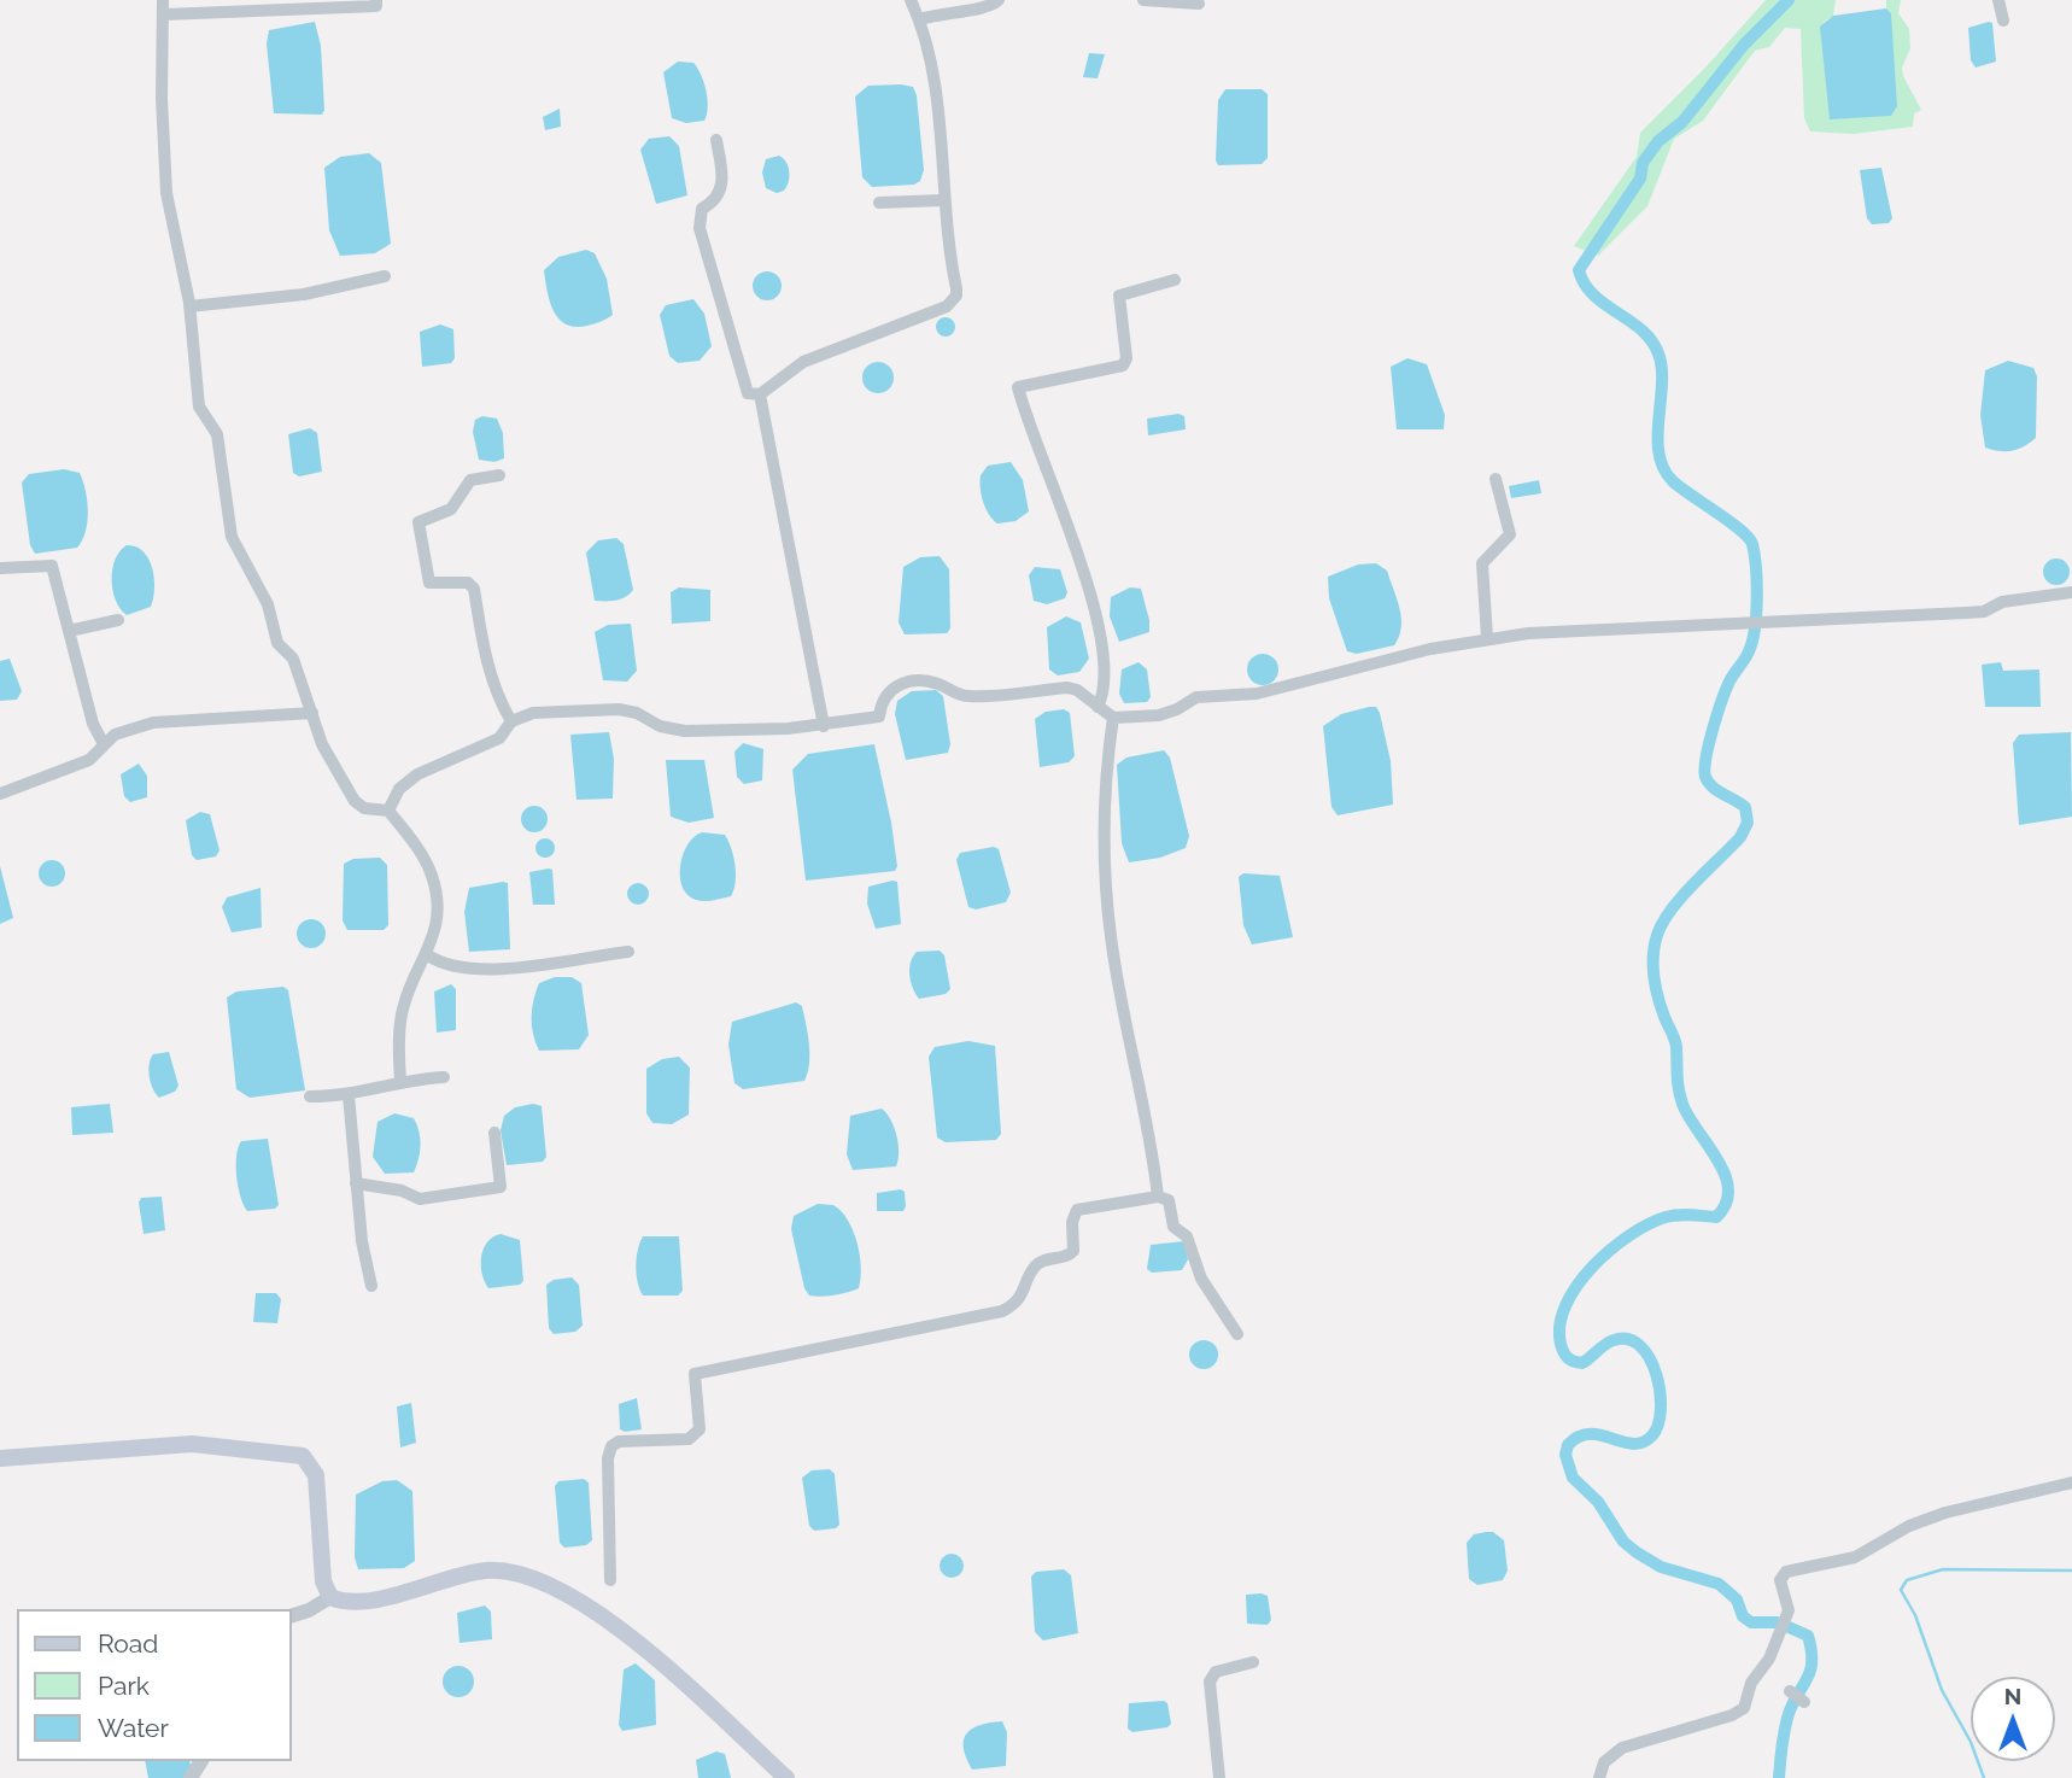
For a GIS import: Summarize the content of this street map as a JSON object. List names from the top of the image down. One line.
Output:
{"legend":["Road","Park","Water"],"north":"top"}
